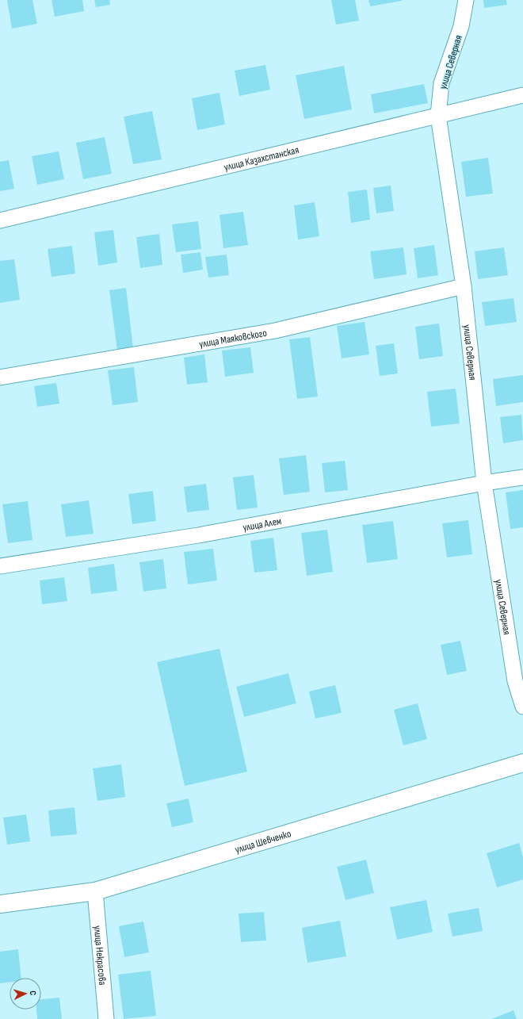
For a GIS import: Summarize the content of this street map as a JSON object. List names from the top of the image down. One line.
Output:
{"streets":{"street":["улица Северная","улица Казахстанская","улица Маяковского","улица Алем","улица Шевченко","улица Некрасова"]},"crossings":[["улица Северная","улица Казахстанская"],["улица Северная","улица Маяковского"],["улица Северная","улица Алем"],["улица Шевченко","улица Некрасова"]],"north":"right"}
